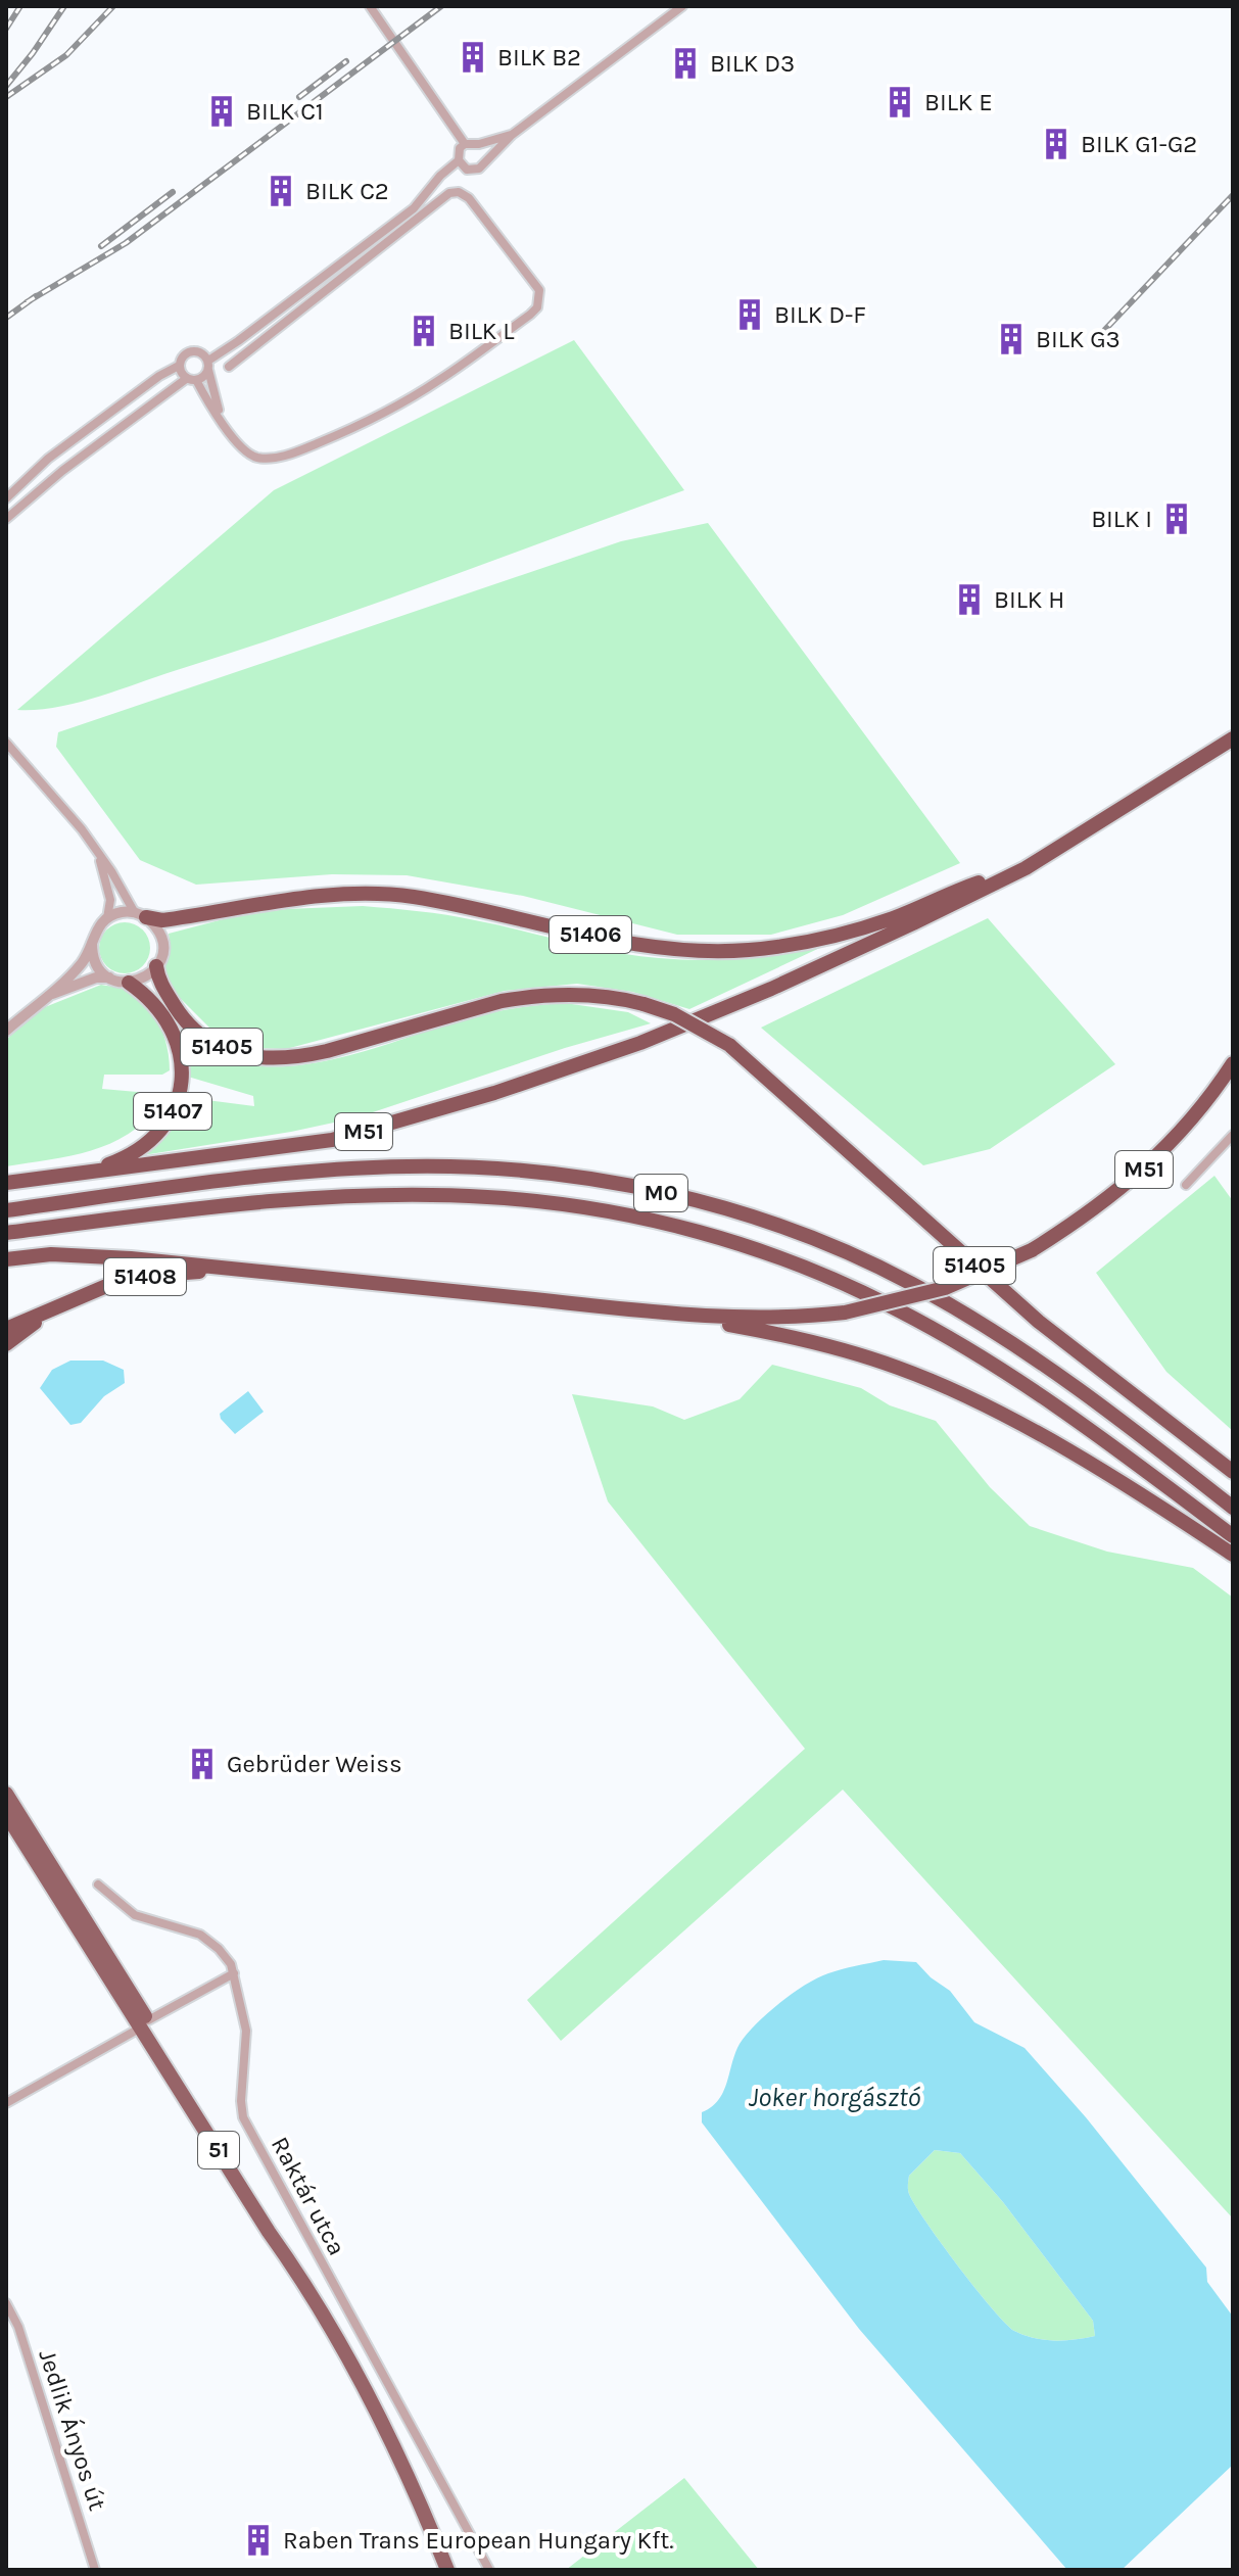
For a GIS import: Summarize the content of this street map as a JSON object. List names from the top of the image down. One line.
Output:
{"streets":{"highway":["51406","51405","51407","M51","M0","51408"],"main road":["51"],"street":["Raktár utca","Jedlik Ányos út"]},"crossings":[["51406","51405"],["51406","51407"],["51406","M51"],["51405","51407"],["51407","M51"]],"water":["Joker horgásztó"],"places":{"building":["BILK B2","BILK D3","BILK E","BILK C1","BILK G1-G2","BILK C2","BILK D-F","BILK L","BILK G3","BILK I","BILK H","Gebrüder Weiss","Raben Trans European Hungary Kft."]}}
